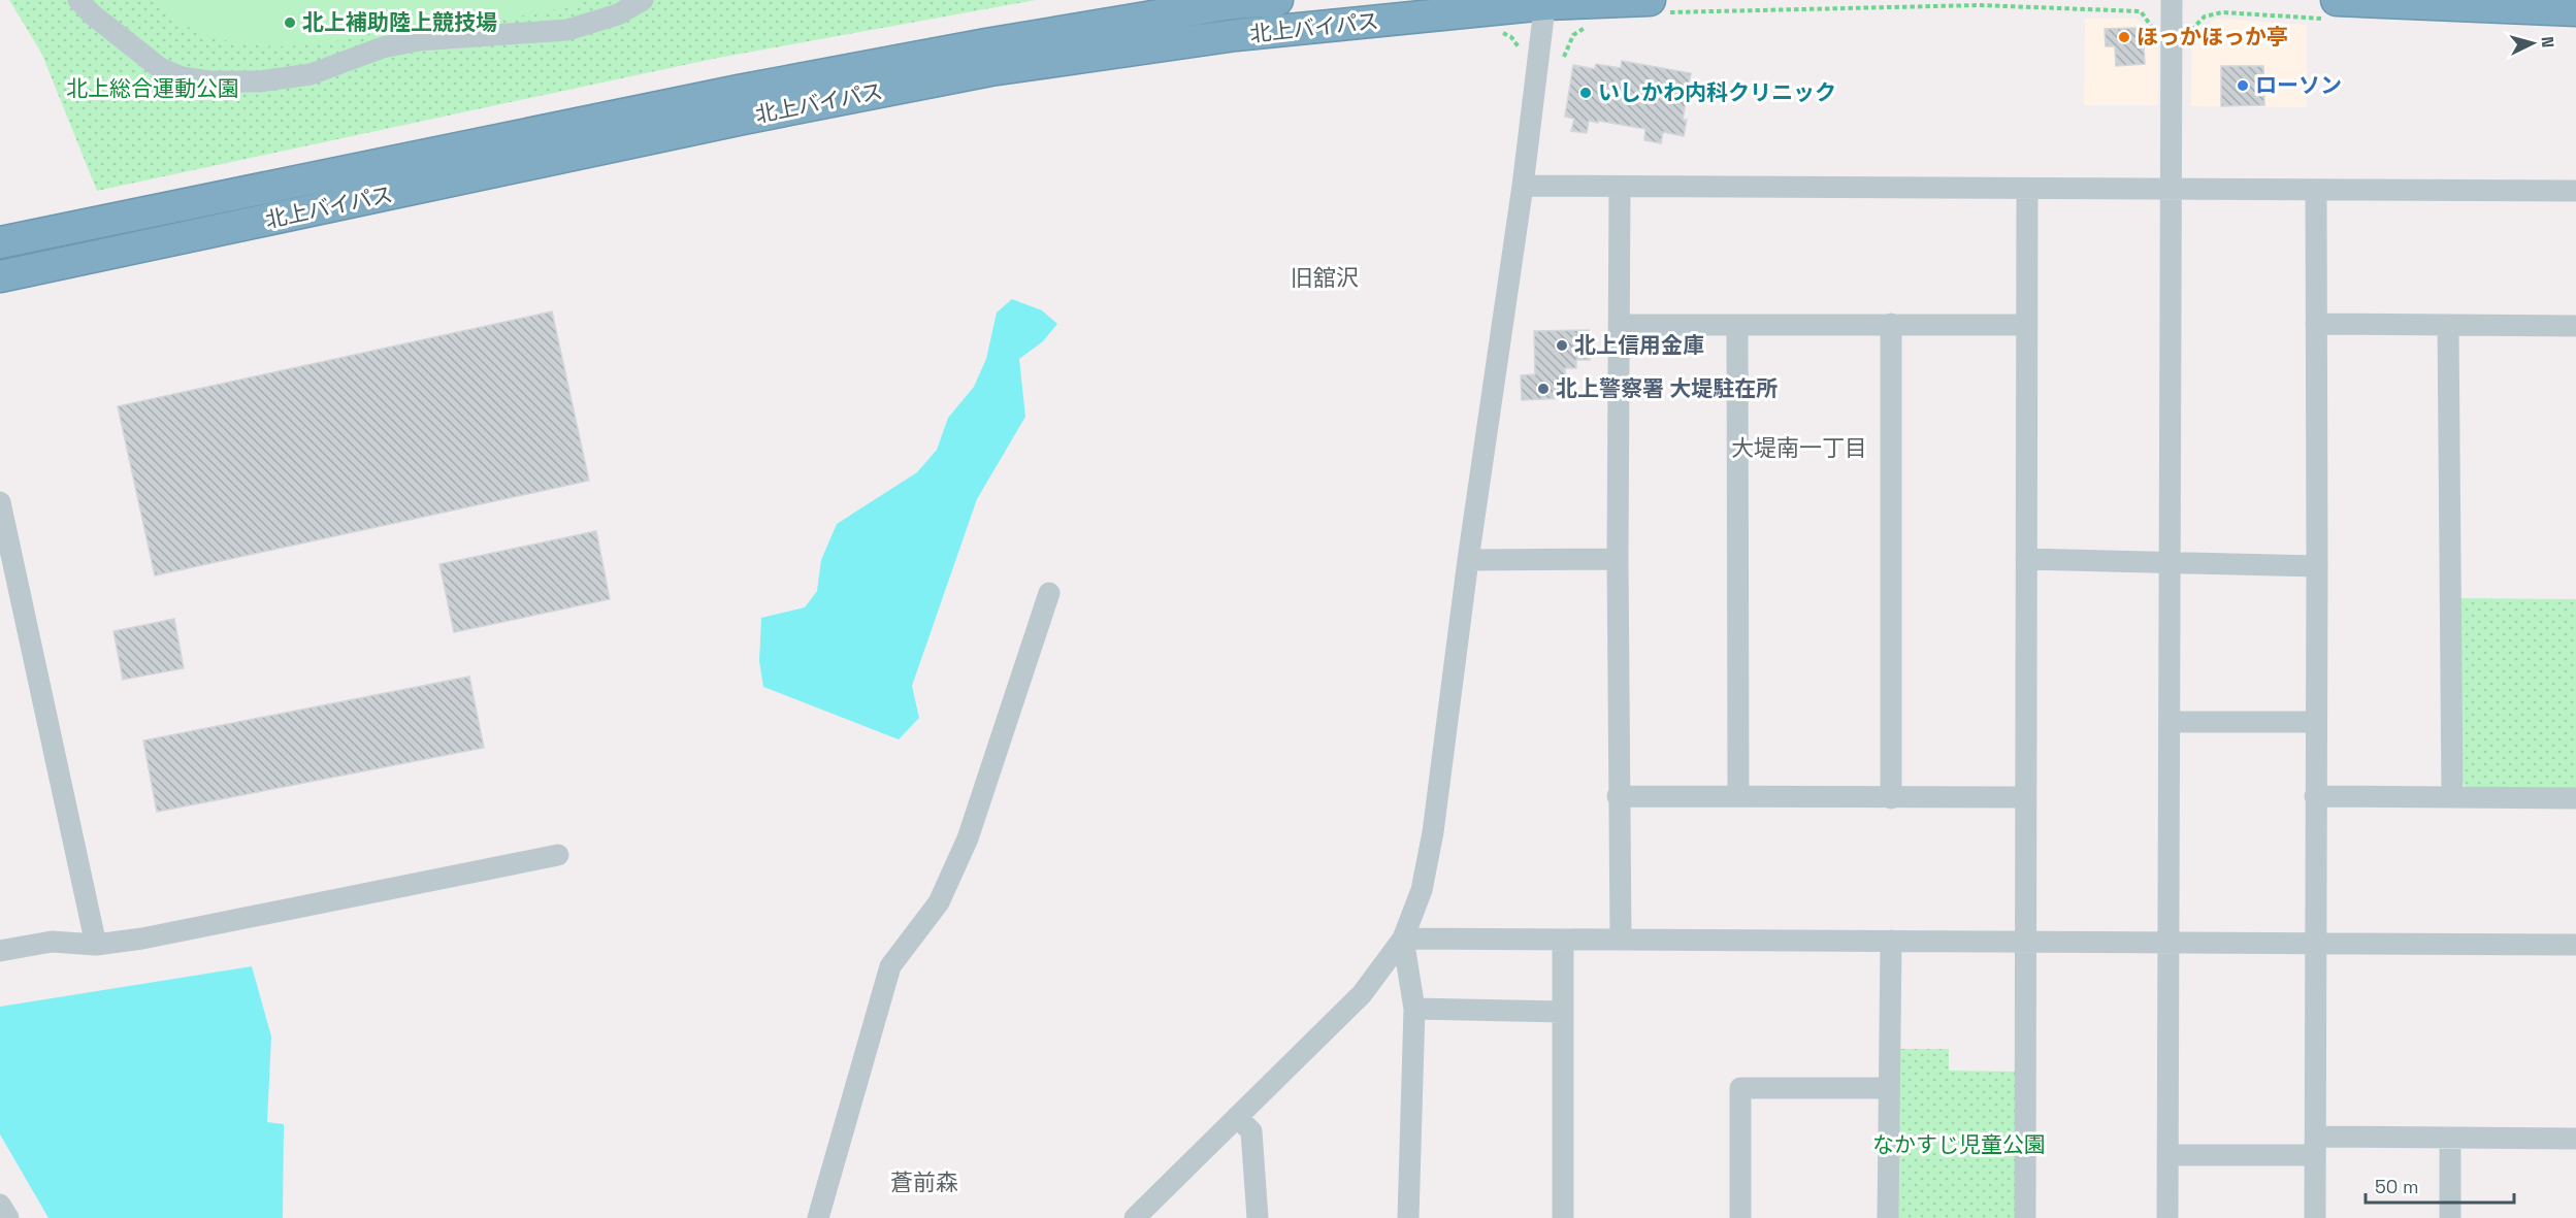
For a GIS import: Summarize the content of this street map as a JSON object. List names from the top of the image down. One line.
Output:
{"streets":{"highway":["北上バイパス"]},"districts":["旧舘沢","大堤南一丁目","蒼前森"],"parks":["北上総合運動公園","なかすじ児童公園"],"places":["北上補助陸上競技場","ほっかほっか亭","ローソン","いしかわ内科クリニック","北上信用金庫","北上警察署 大堤駐在所"],"scale_bar":"50 m","north":"right"}
